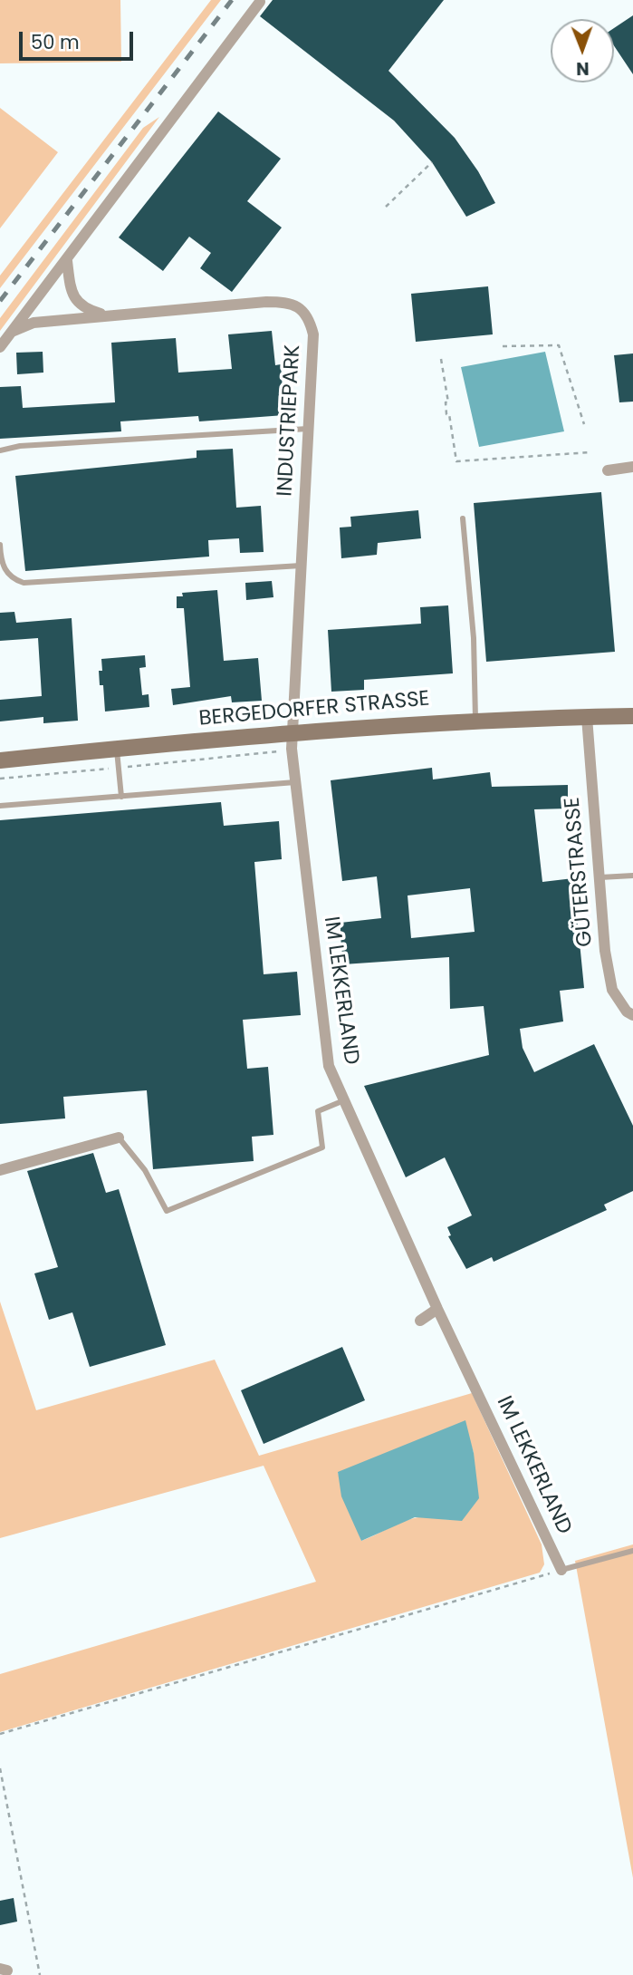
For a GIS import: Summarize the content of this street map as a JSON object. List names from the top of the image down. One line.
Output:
{"streets":{"street":["INDUSTRIEPARK","BERGEDORFER STRASSE","GÜTERSTRASSE","IM LEKKERLAND"]},"crossings":[["INDUSTRIEPARK","BERGEDORFER STRASSE"],["INDUSTRIEPARK","IM LEKKERLAND"],["BERGEDORFER STRASSE","GÜTERSTRASSE"],["BERGEDORFER STRASSE","IM LEKKERLAND"]],"scale_bar":"50 m","north":"bottom"}
